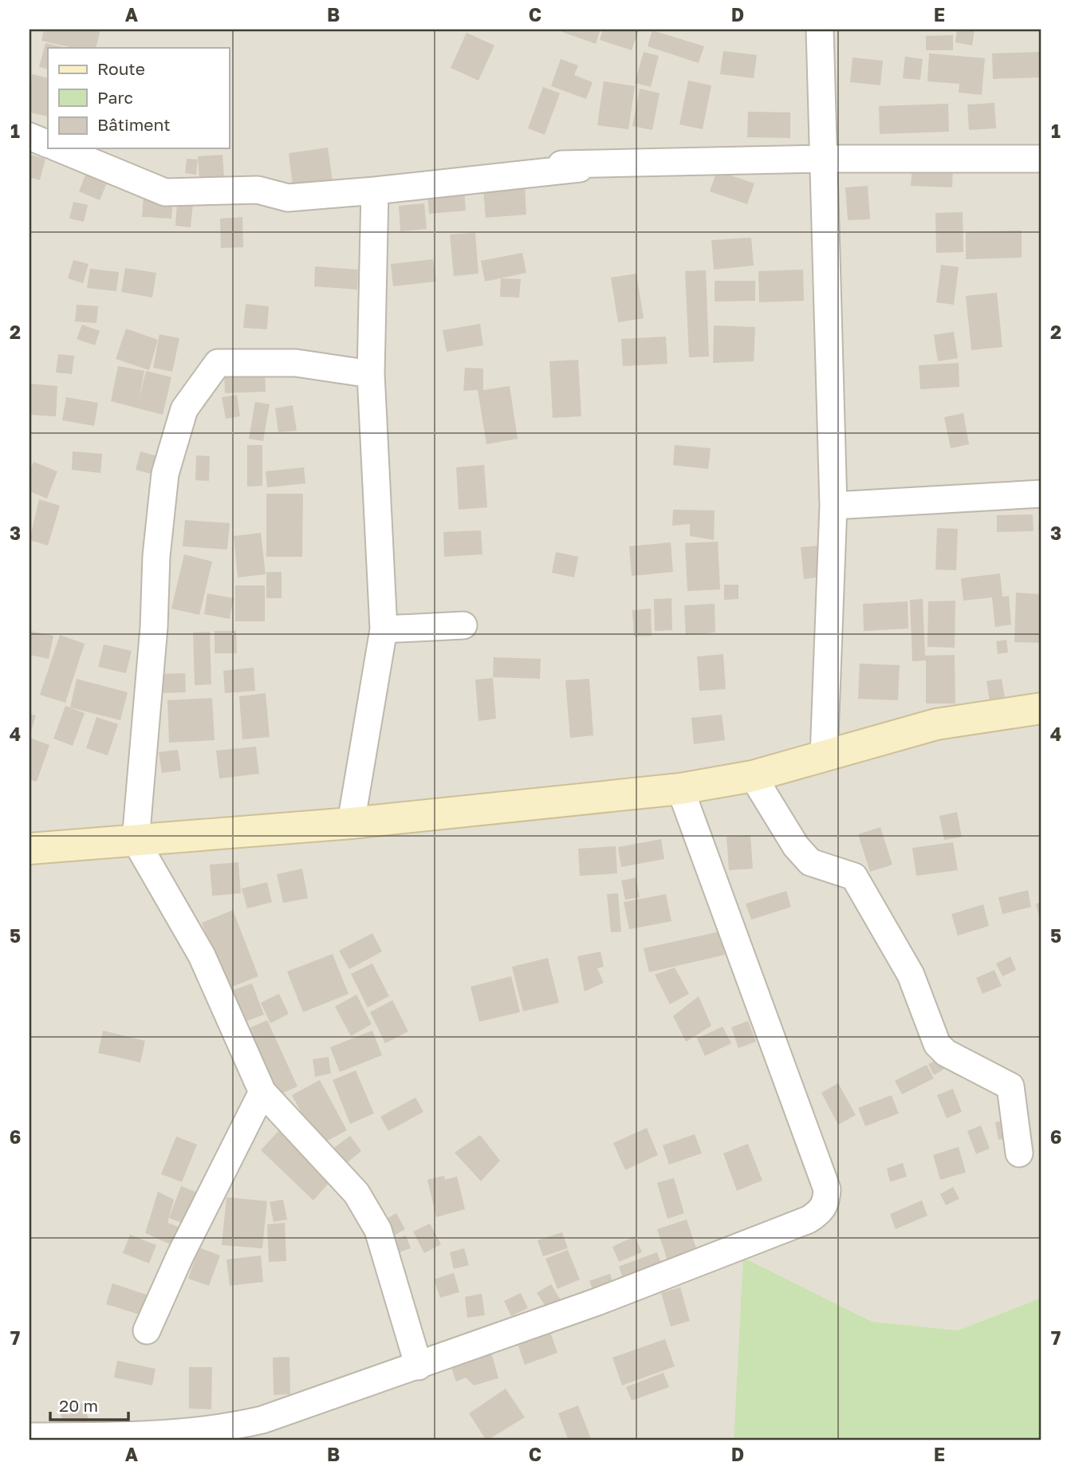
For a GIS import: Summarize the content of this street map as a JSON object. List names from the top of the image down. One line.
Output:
{"legend":["Route","Parc","Bâtiment"],"scale_bar":"20 m","grid":{"columns":["A","B","C","D","E"],"rows":["1","2","3","4","5","6","7"]}}
